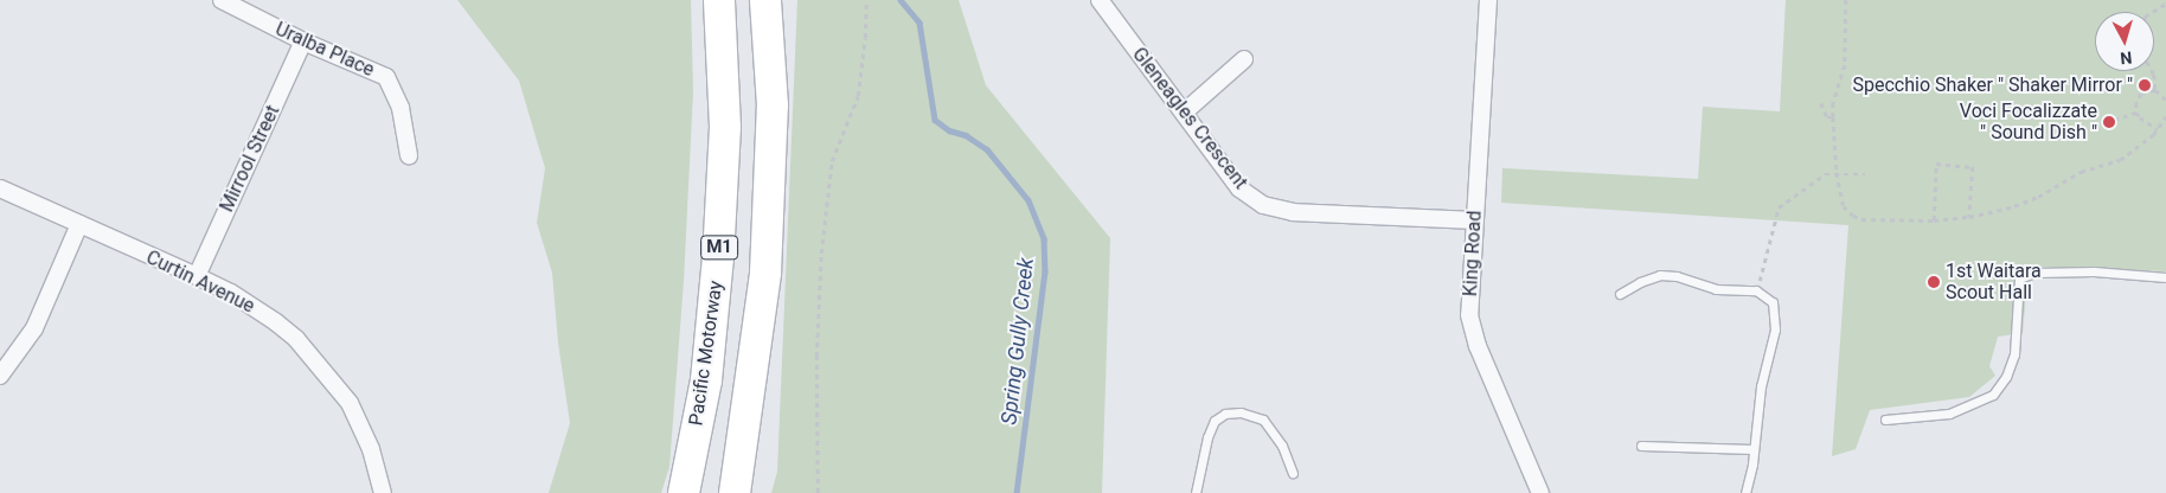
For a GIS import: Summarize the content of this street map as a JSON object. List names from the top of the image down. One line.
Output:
{"streets":{"highway":["M1","Pacific Motorway"],"street":["Uralba Place","Gleneagles Crescent","Mirrool Street","King Road","Curtin Avenue"]},"crossings":[["Uralba Place","Mirrool Street"],["Gleneagles Crescent","King Road"],["Mirrool Street","Curtin Avenue"]],"water":["Spring Gully Creek"],"places":["Specchio Shaker \" Shaker Mirror \"","Voci Focalizzate \" Sound Dish \"","1st Waitara Scout Hall"],"north":"bottom"}
